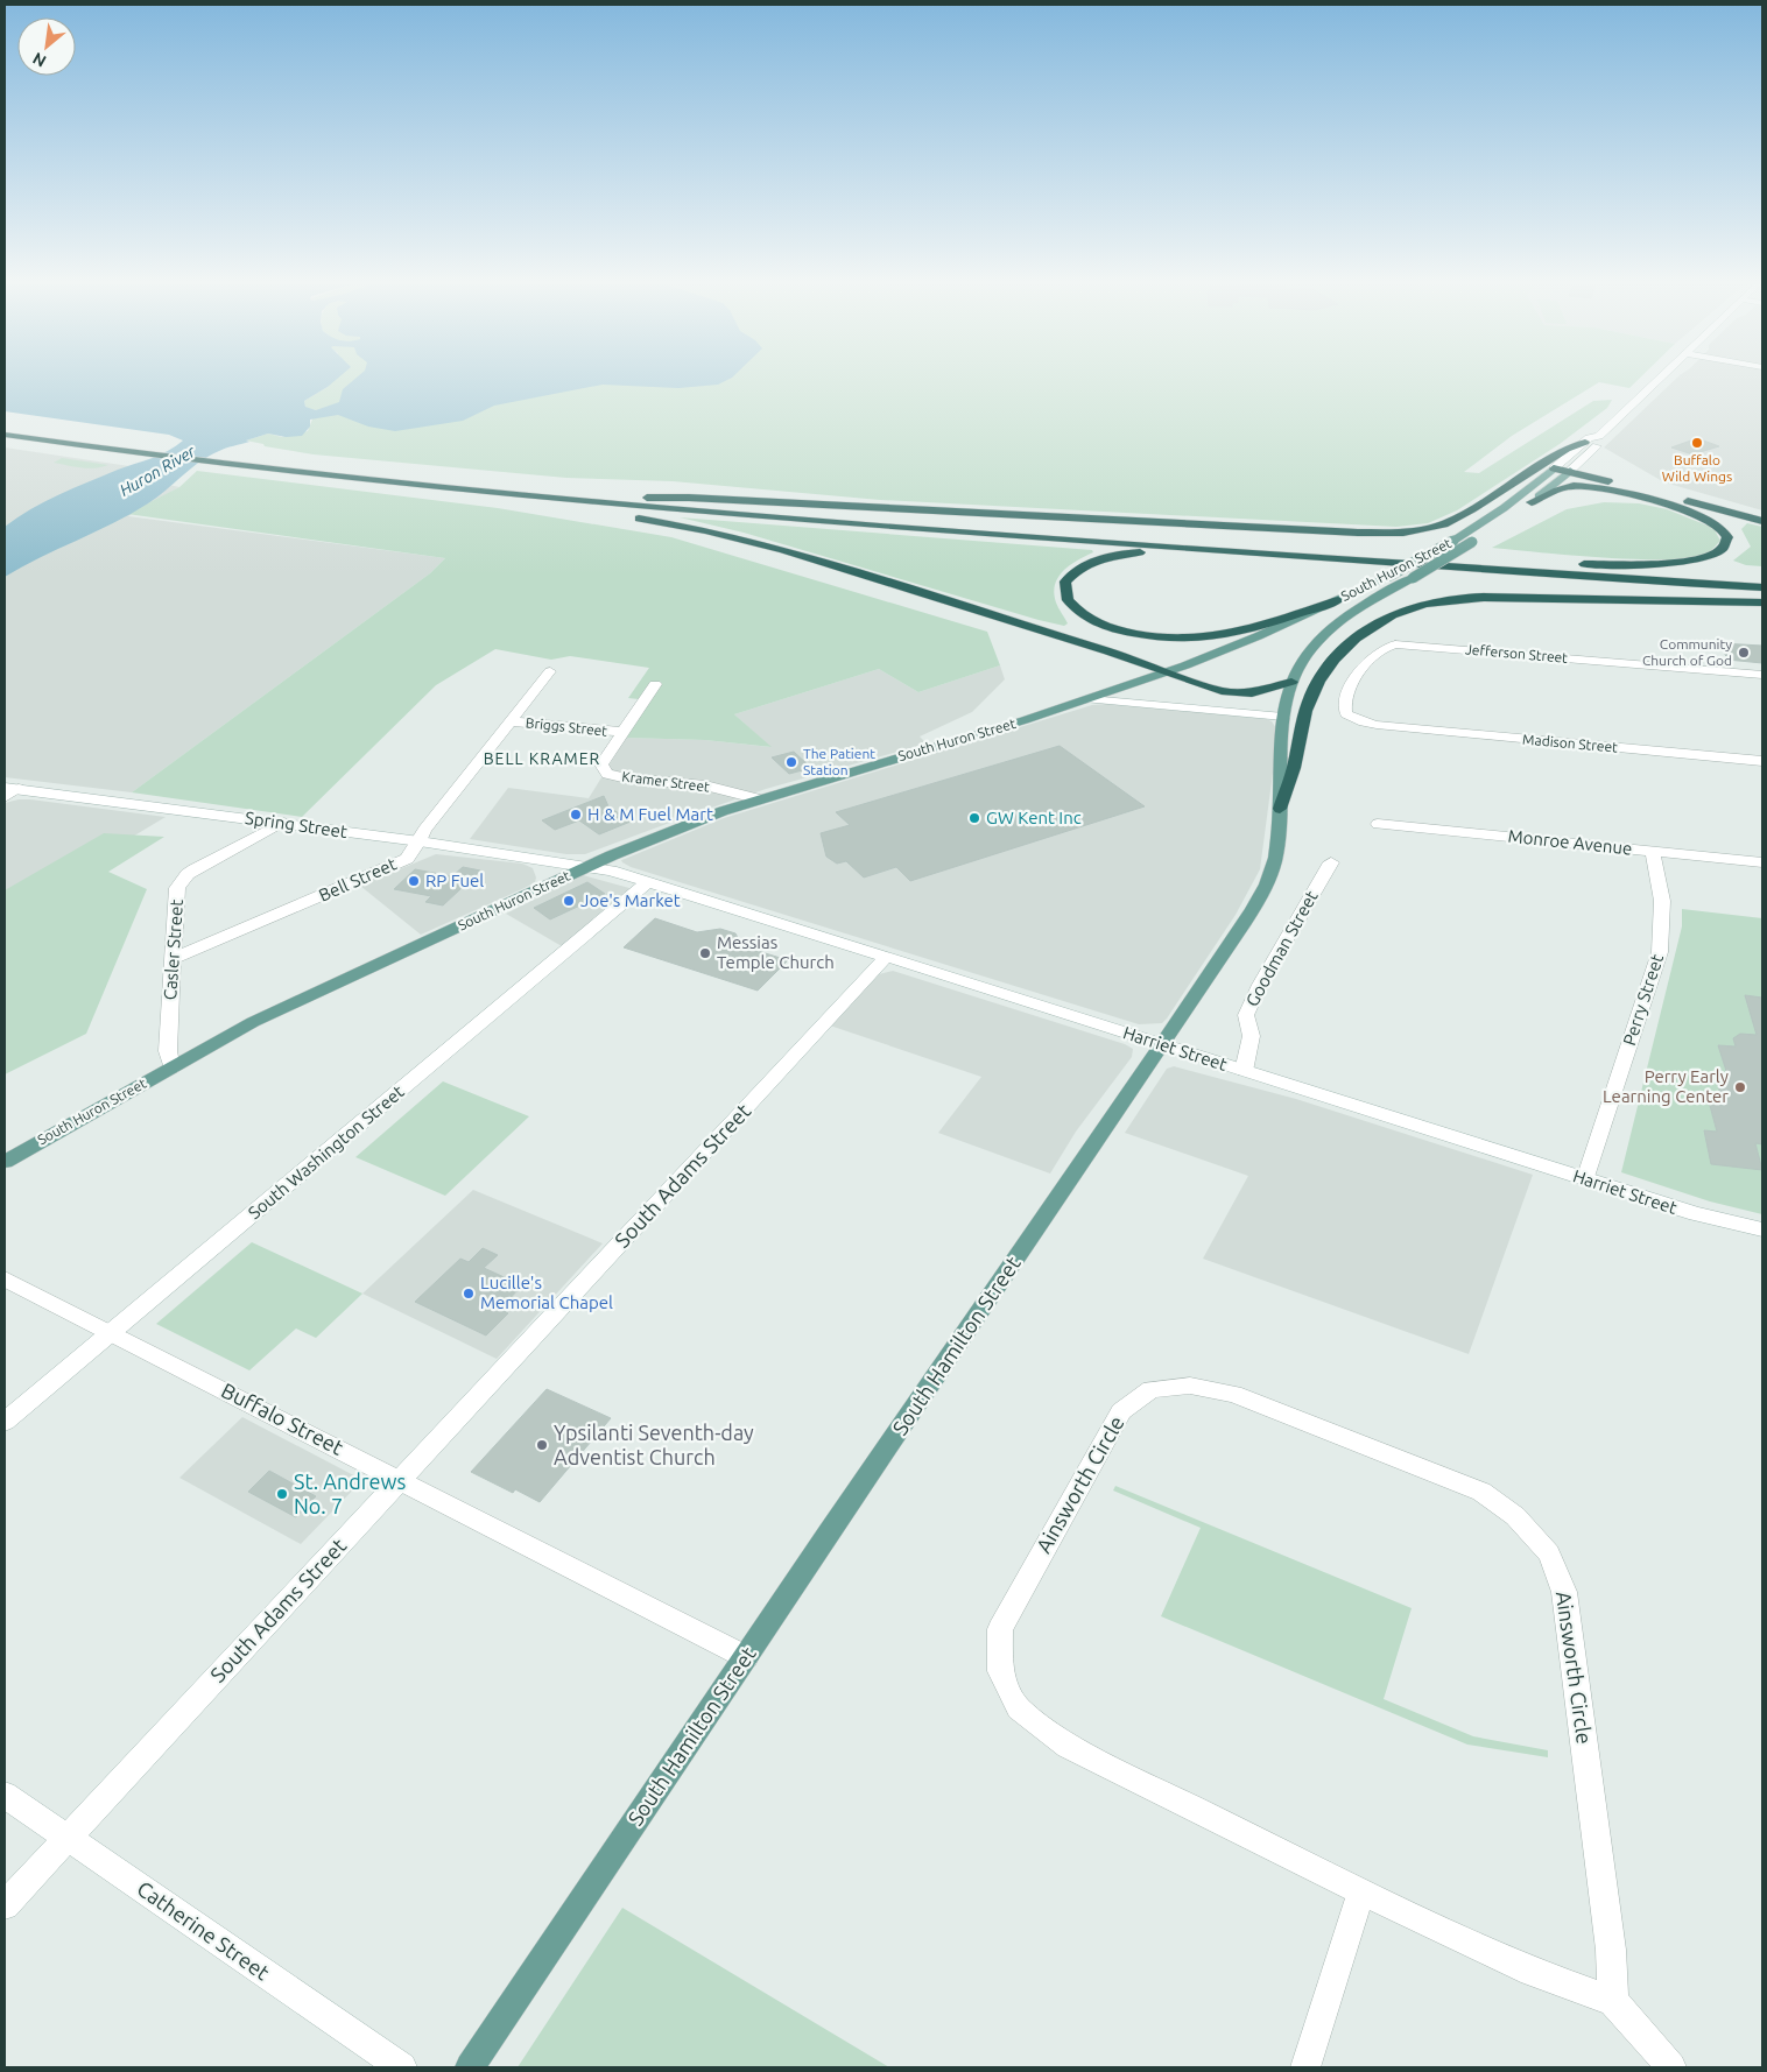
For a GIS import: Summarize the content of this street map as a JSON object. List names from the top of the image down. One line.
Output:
{"streets":{"main road":["South Huron Street","South Hamilton Street"],"street":["Jefferson Street","Briggs Street","Madison Street","Kramer Street","Spring Street","Monroe Avenue","Bell Street","Goodman Street","Casler Street","Perry Street","Harriet Street","South Washington Street","South Adams Street","Buffalo Street","Ainsworth Circle","Catherine Street"]},"crossings":[["South Huron Street","Kramer Street"],["South Huron Street","Spring Street"],["South Huron Street","Casler Street"],["South Huron Street","Harriet Street"],["South Huron Street","South Hamilton Street"],["Jefferson Street","Madison Street"],["Briggs Street","Kramer Street"],["Briggs Street","Bell Street"],["Spring Street","Bell Street"],["Spring Street","Casler Street"],["Spring Street","Harriet Street"],["Monroe Avenue","Perry Street"],["Bell Street","Casler Street"],["Goodman Street","Harriet Street"],["Perry Street","Harriet Street"],["Harriet Street","South Washington Street"],["Harriet Street","South Adams Street"],["Harriet Street","South Hamilton Street"],["South Washington Street","Buffalo Street"],["South Adams Street","Buffalo Street"],["South Adams Street","Catherine Street"],["South Hamilton Street","Buffalo Street"]],"districts":["BELL KRAMER"],"water":["Huron River"],"places":["Buffalo Wild Wings","Community Church of God","The Patient Station","H & M Fuel Mart","GW Kent Inc","RP Fuel","Joe's Market","Messias Temple Church","Perry Early Learning Center","Lucille's Memorial Chapel","Ypsilanti Seventh-day Adventist Church","St. Andrews No. 7"],"north":"bottom left"}
